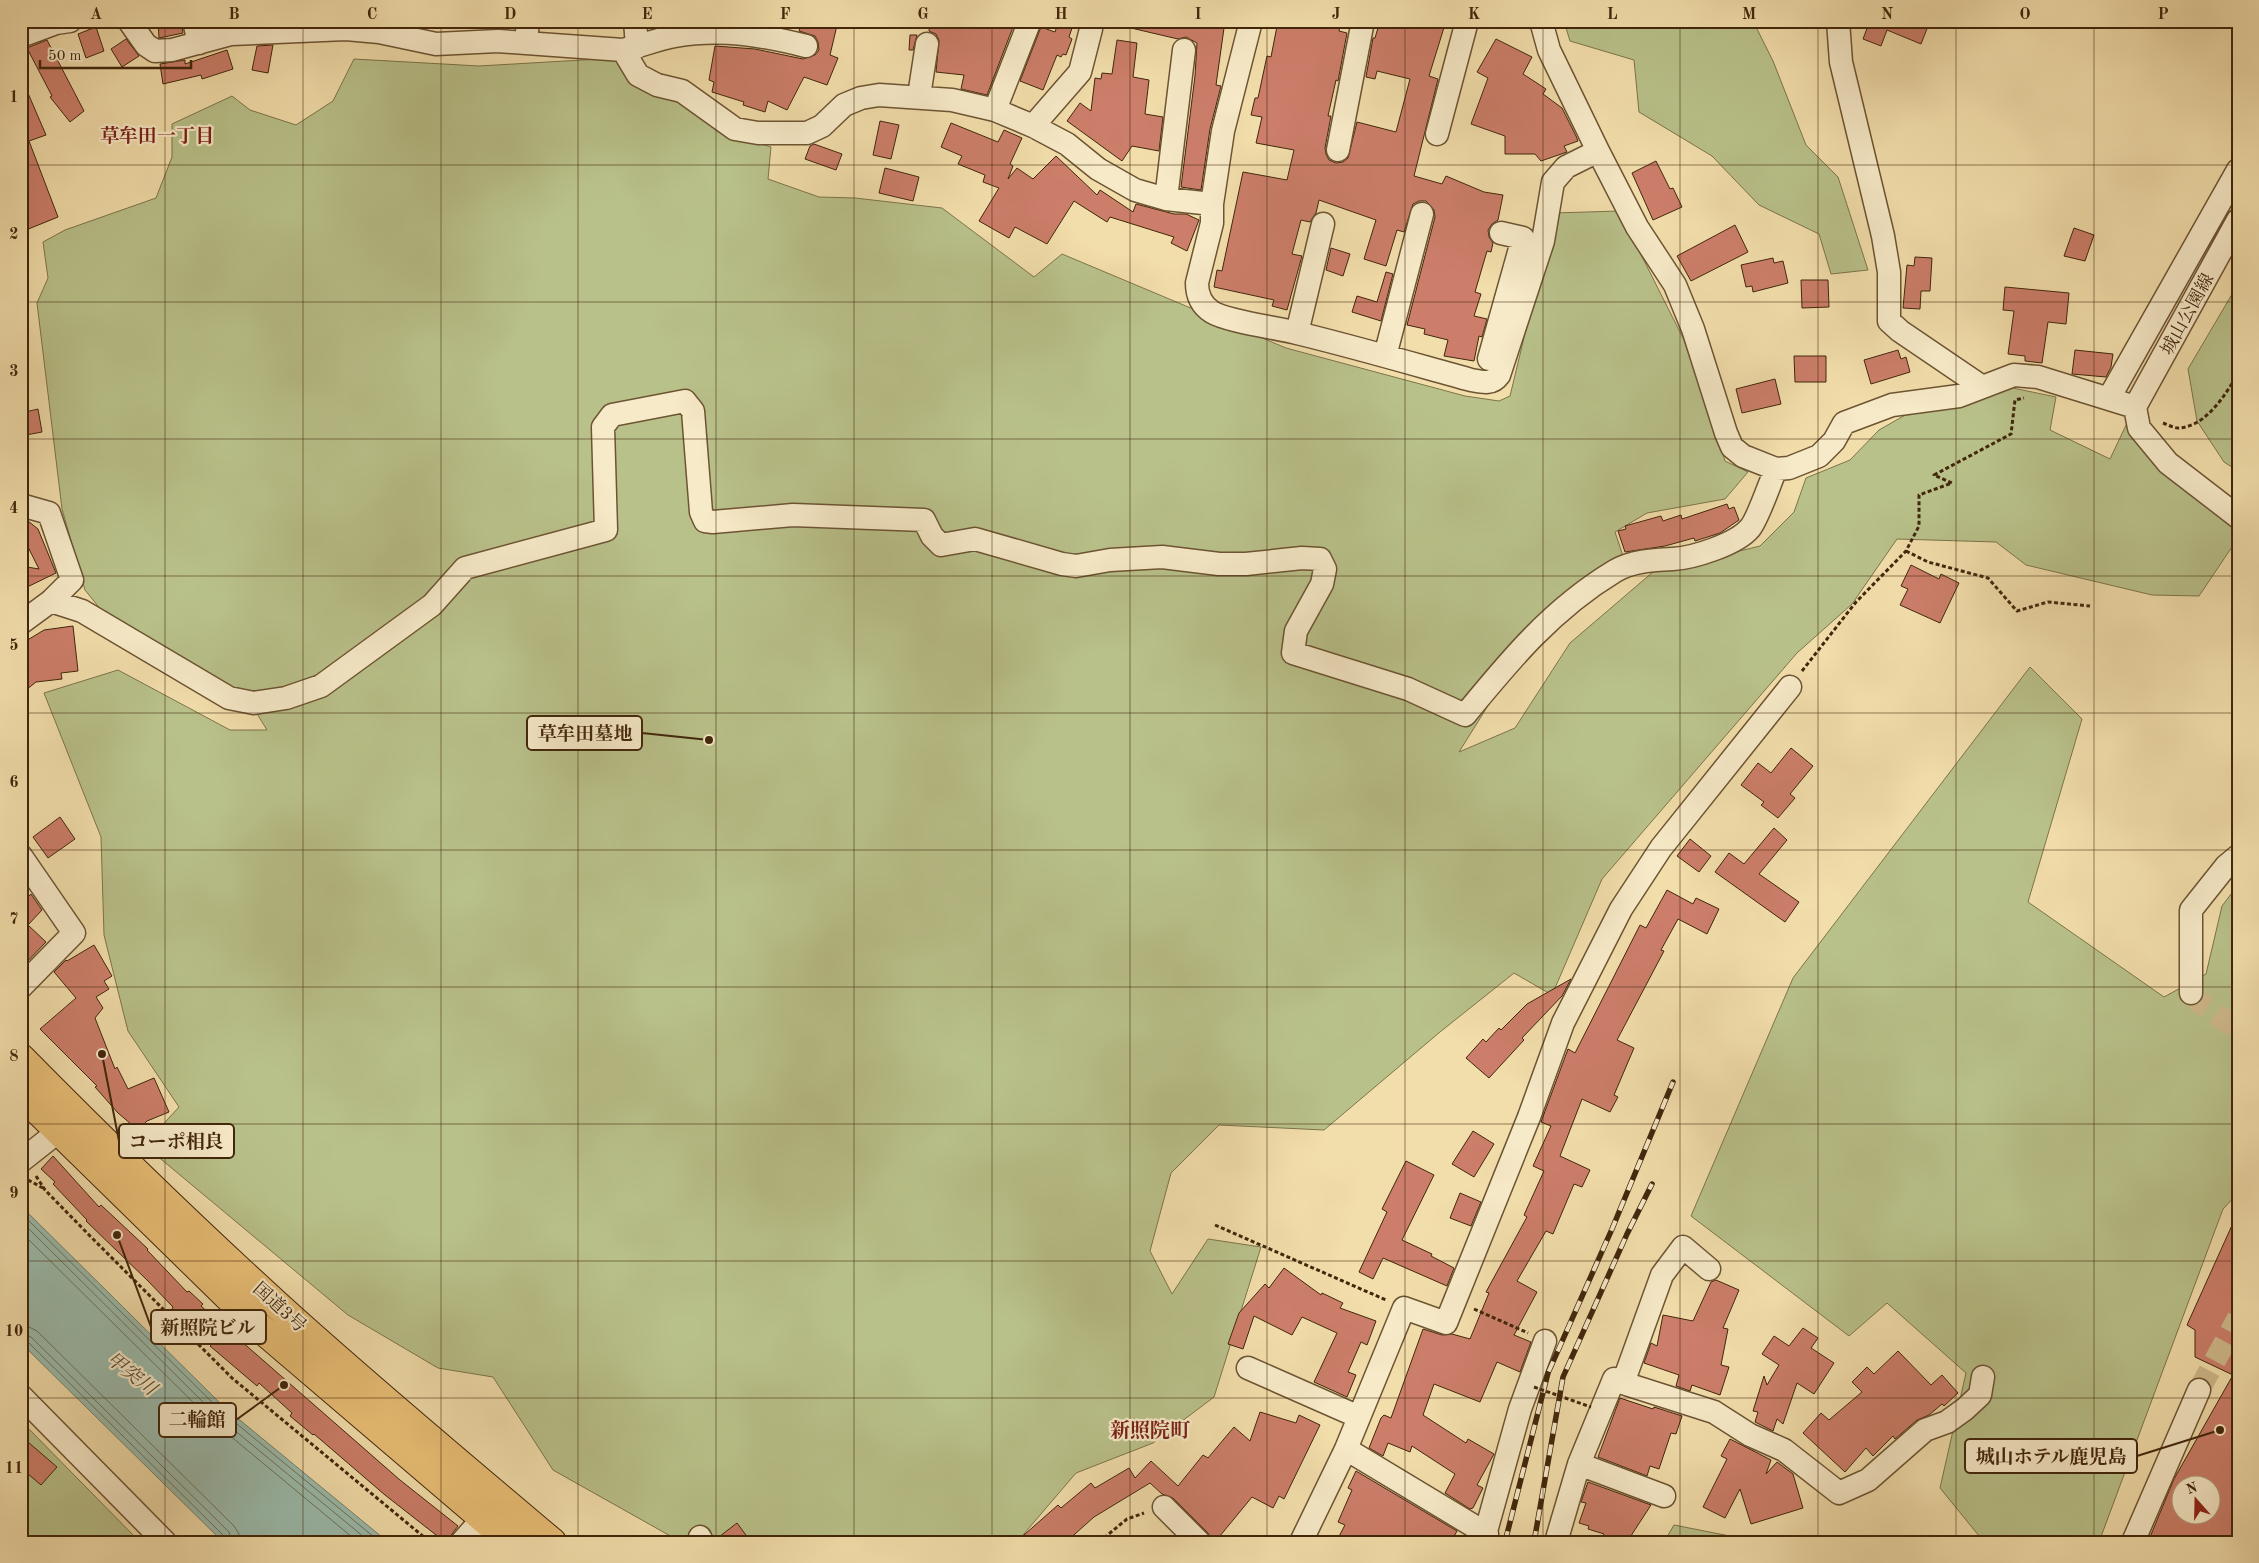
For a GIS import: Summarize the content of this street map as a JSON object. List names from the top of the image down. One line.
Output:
{"streets":{"highway":["国道3号"],"street":["城山公園線"]},"districts":["草牟田一丁目","新照院町"],"water":["甲突川"],"places":["草牟田墓地","コーポ相良","新照院ビル","二輪館","城山ホテル鹿児島"],"scale_bar":"50 m","north":"top","grid":{"columns":["A","B","C","D","E","F","G","H","I","J","K","L","M","N","O","P"],"rows":["1","2","3","4","5","6","7","8","9","10","11"]}}
